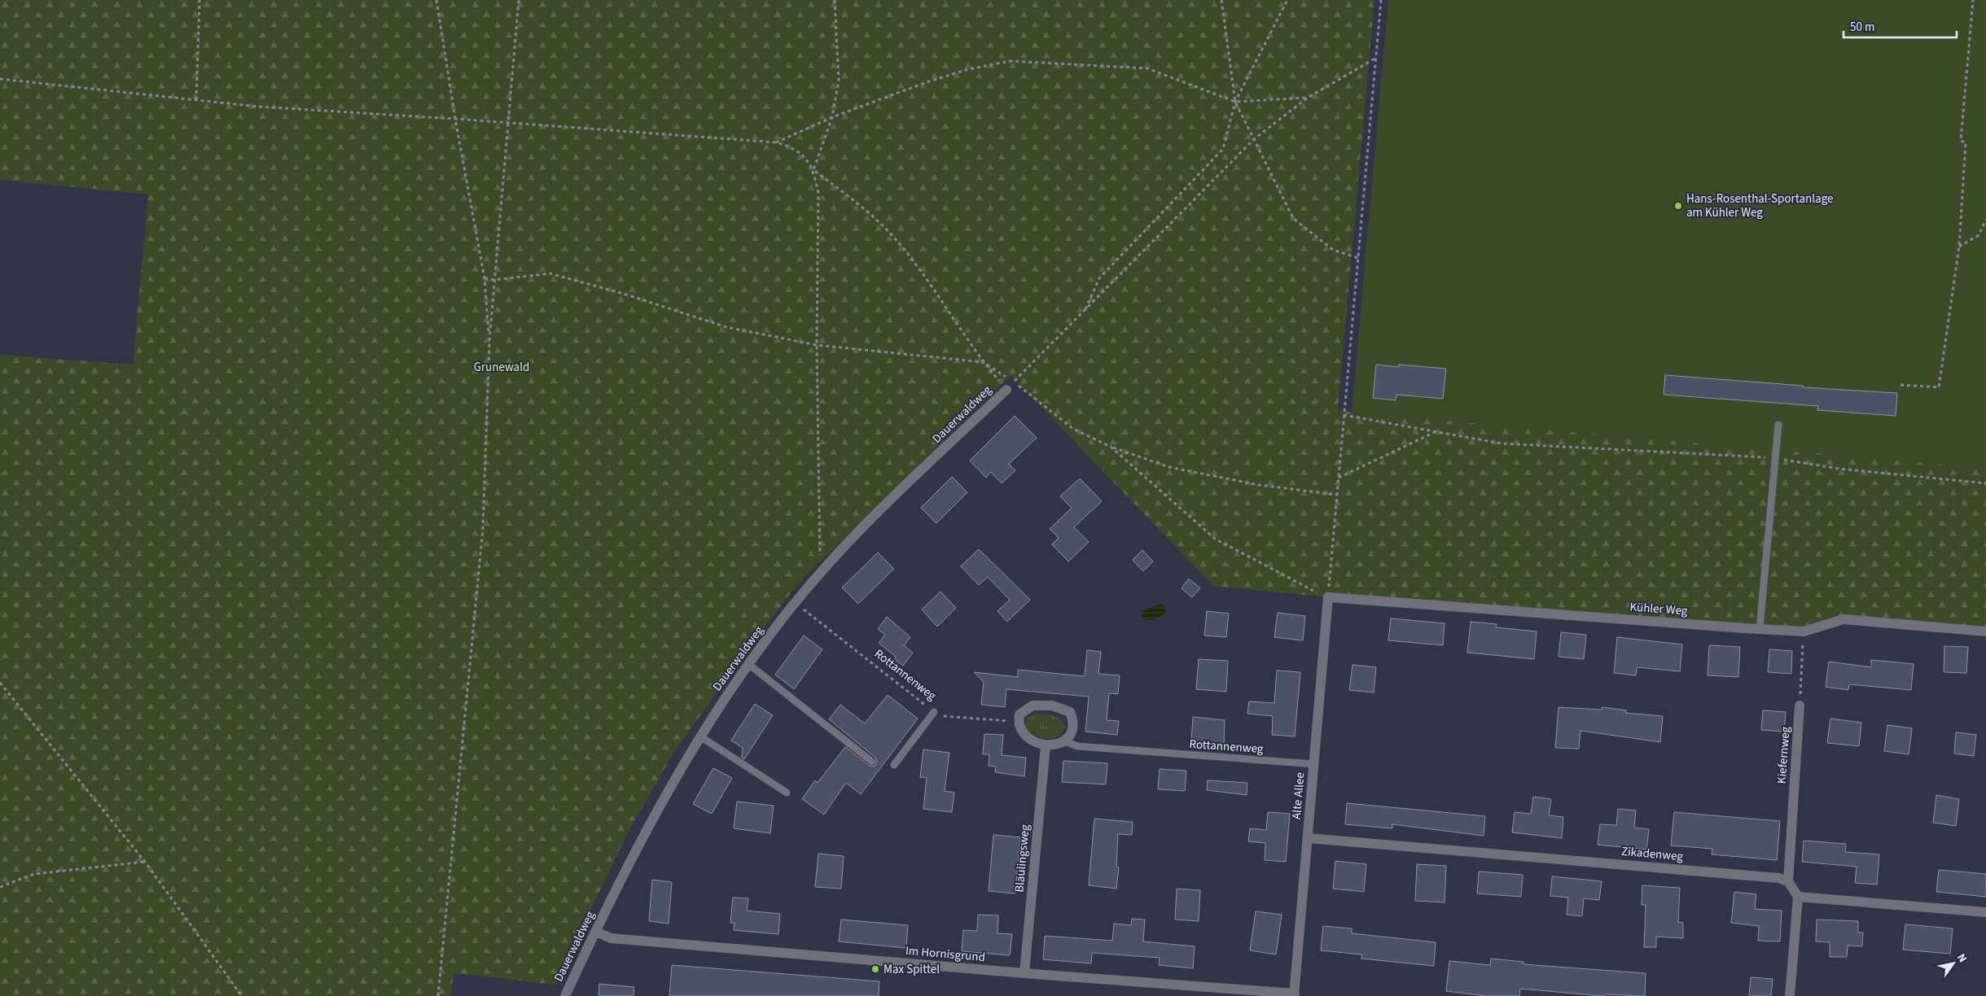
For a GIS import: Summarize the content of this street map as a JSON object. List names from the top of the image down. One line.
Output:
{"streets":{"street":["Dauerwaldweg","Kühler Weg","Kiefernweg","Alte Allee","Zikadenweg","Bläulingsweg","Im Hornisgrund"],"lane":["Rottannenweg"]},"crossings":[["Dauerwaldweg","Rottannenweg"],["Dauerwaldweg","Im Hornisgrund"],["Kühler Weg","Alte Allee"],["Rottannenweg","Alte Allee"],["Rottannenweg","Bläulingsweg"],["Kiefernweg","Zikadenweg"],["Alte Allee","Zikadenweg"],["Alte Allee","Im Hornisgrund"],["Bläulingsweg","Im Hornisgrund"]],"parks":["Grunewald"],"places":["Hans-Rosenthal-Sportanlage am Kühler Weg","Max Spittel"],"scale_bar":"50 m","north":"top right"}
